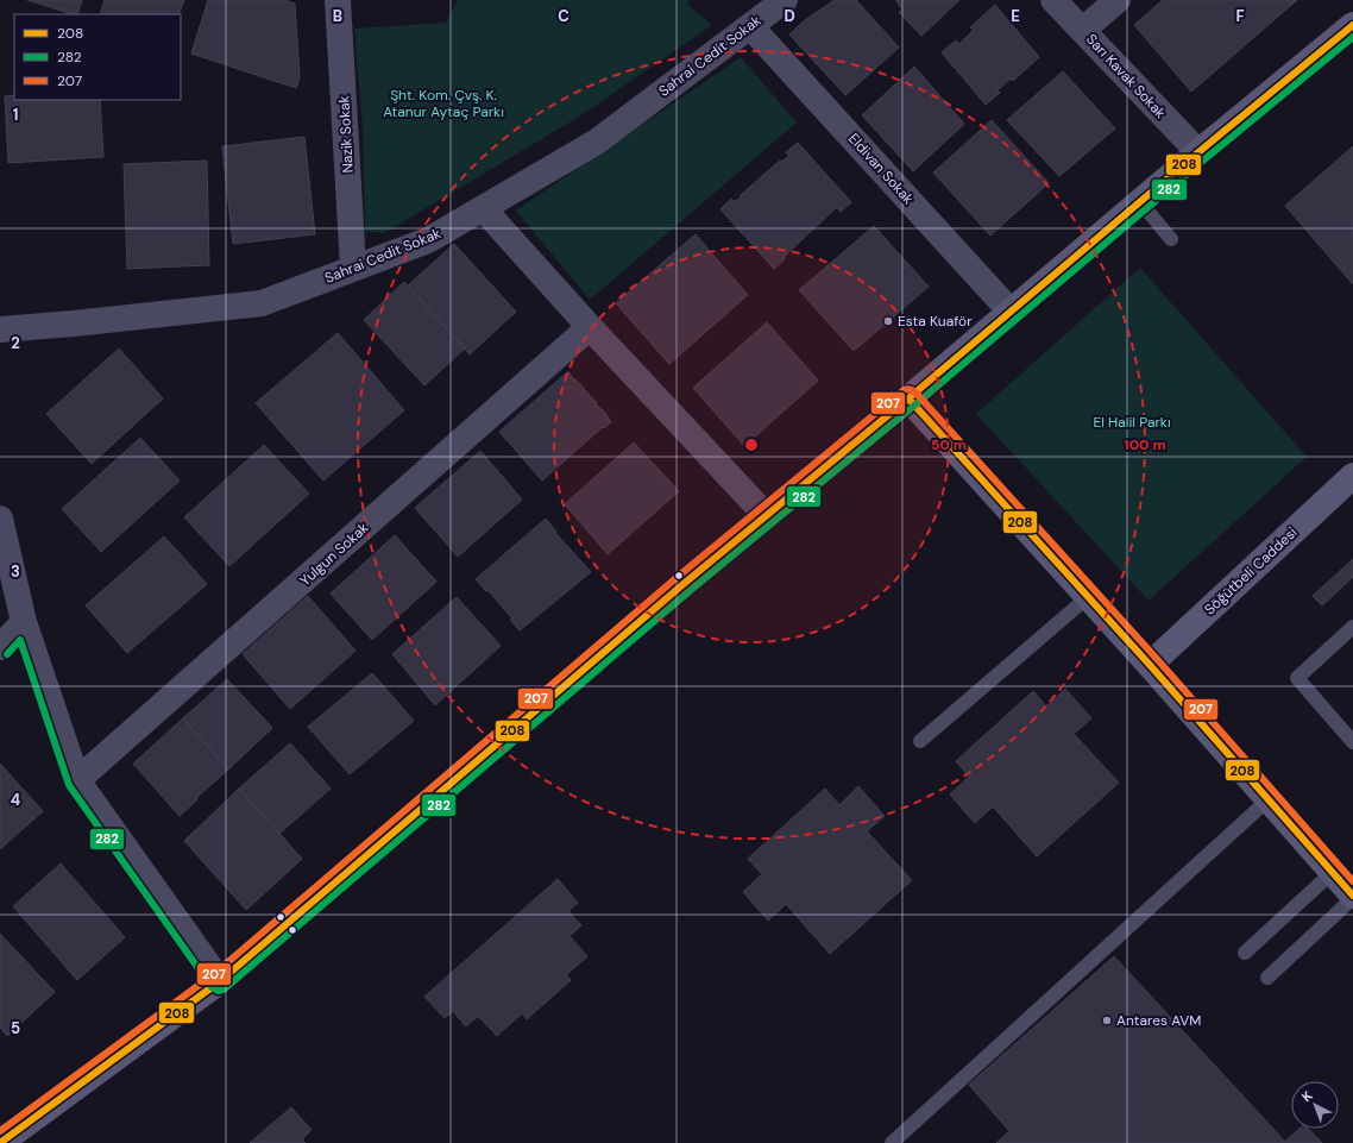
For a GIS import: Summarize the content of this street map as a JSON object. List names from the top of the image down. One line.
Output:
{"streets":{"main road":["Söğütbeli Caddesi"],"street":["Sahrai Cedit Sokak","Sarı Kavak Sokak","Nazik Sokak","Eldivan Sokak","Yulgun Sokak"]},"crossings":[["Sahrai Cedit Sokak","Nazik Sokak"],["Sahrai Cedit Sokak","Eldivan Sokak"]],"parks":["Şht. Kom. Çvş. K. Atanur Aytaç Parkı","El Halil Parkı"],"places":["Esta Kuaför","Antares AVM"],"lines":["transit line 208","transit line 282","transit line 207"],"legend":["208","282","207"],"north":"top left","grid":{"columns":["B","C","D","E","F"],"rows":["1","2","3","4","5"]},"rings":["50 m","100 m"]}
